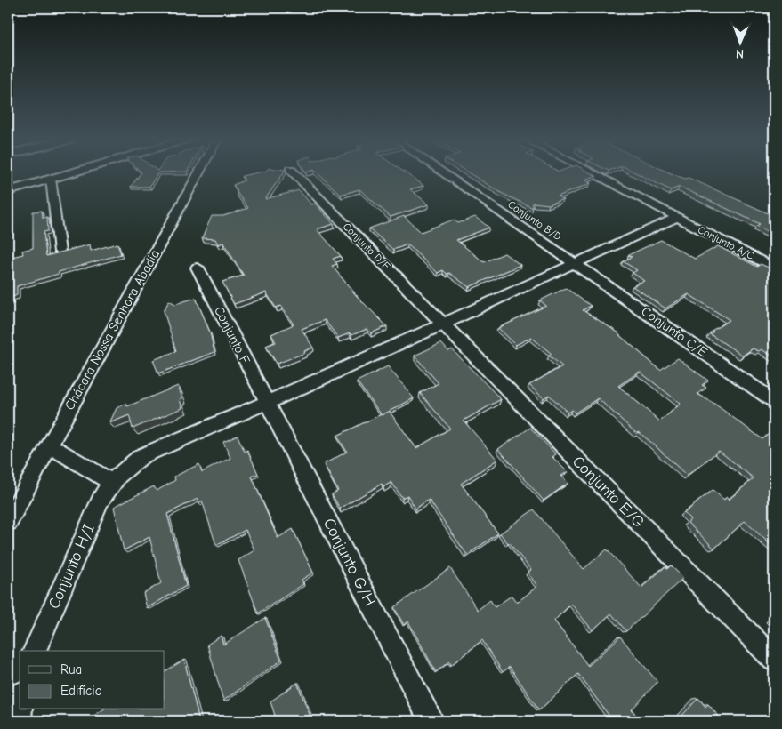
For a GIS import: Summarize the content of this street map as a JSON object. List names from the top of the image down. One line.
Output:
{"streets":{"street":["Conjunto B/D","Conjunto A/C","Conjunto D/F","Chácara Nossa Senhora Abadia","Conjunto C/E","Conjunto F","Conjunto E/G","Conjunto G/H","Conjunto H/I"]},"crossings":[["Conjunto B/D","Conjunto C/E"],["Conjunto B/D","Conjunto H/I"],["Conjunto A/C","Conjunto H/I"],["Conjunto D/F","Conjunto E/G"],["Conjunto D/F","Conjunto H/I"],["Conjunto C/E","Conjunto H/I"],["Conjunto F","Conjunto G/H"],["Conjunto F","Conjunto H/I"],["Conjunto E/G","Conjunto H/I"],["Conjunto G/H","Conjunto H/I"]],"legend":["Rua","Edifício"],"north":"bottom"}
